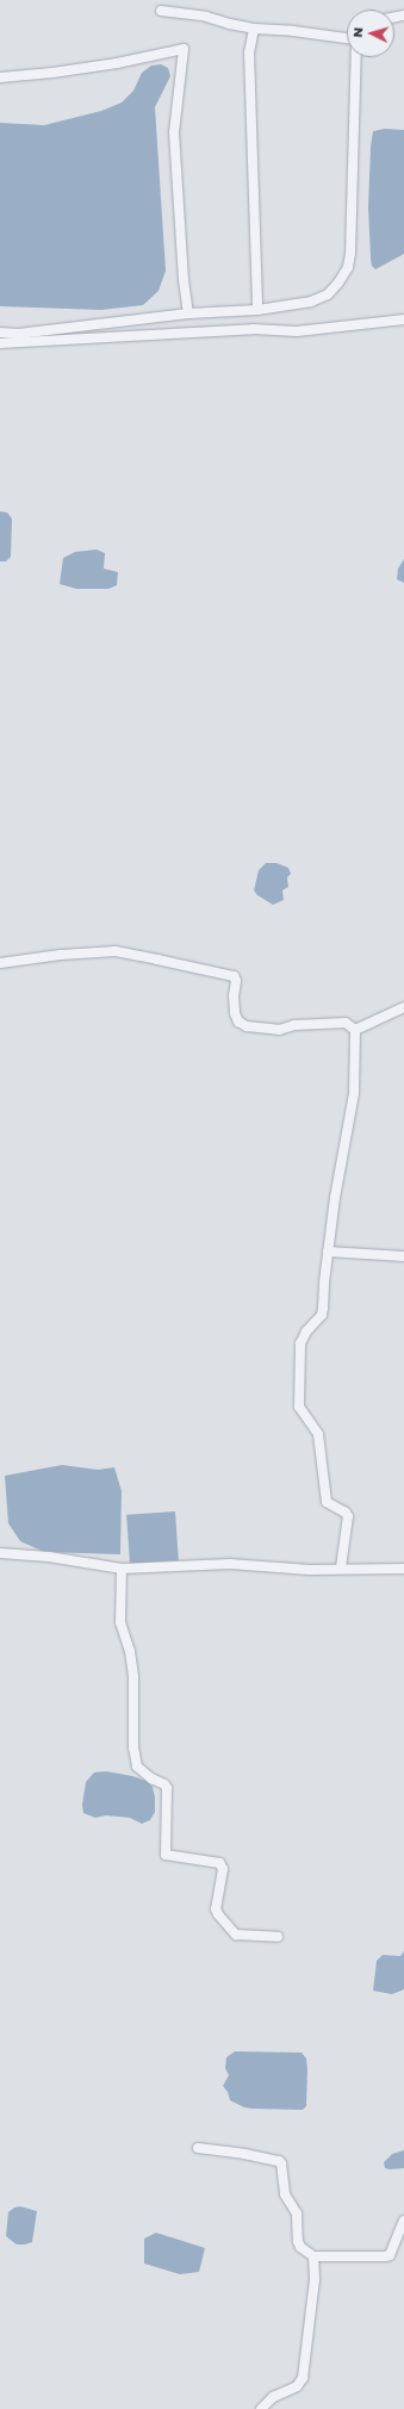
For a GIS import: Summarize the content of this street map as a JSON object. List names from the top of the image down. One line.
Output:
{"north":"left"}
